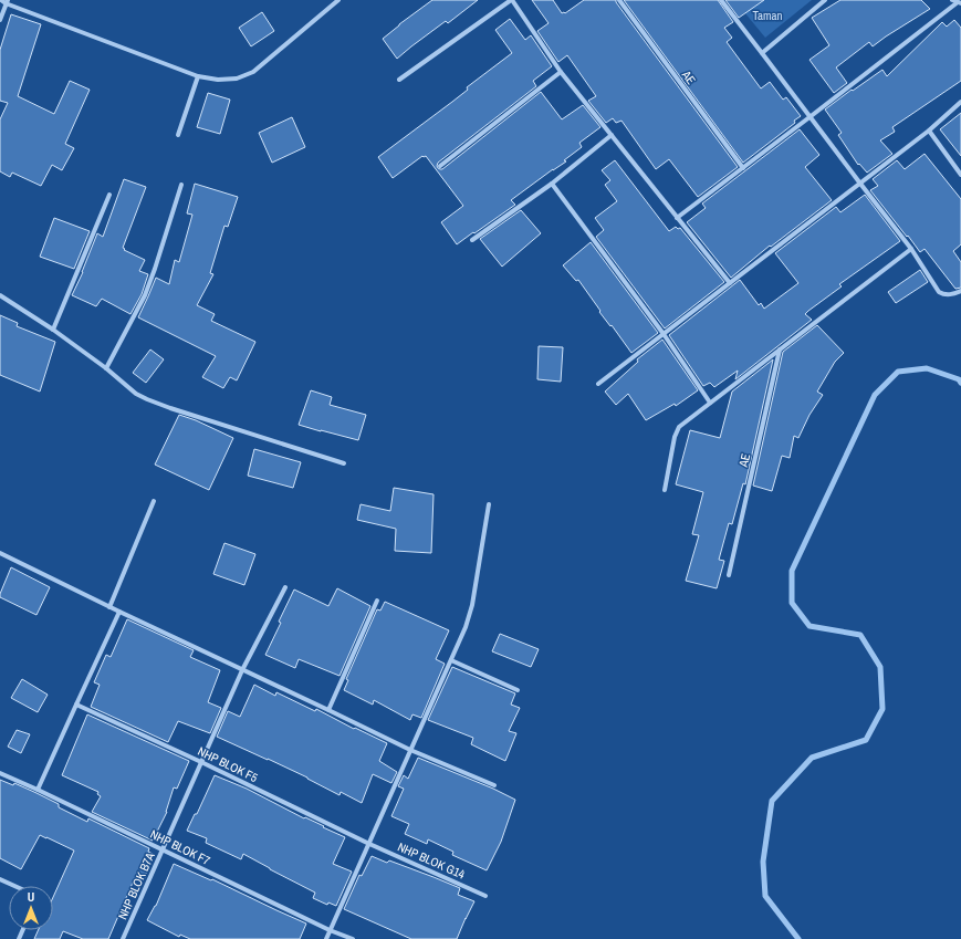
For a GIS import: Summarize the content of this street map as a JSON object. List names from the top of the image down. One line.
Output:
{"streets":{"street":["AE","NHP BLOK F5","NHP BLOK F7","NHP BLOK G14","NHP BLOK B7A"]},"crossings":[["NHP BLOK F5","NHP BLOK G14"],["NHP BLOK F5","NHP BLOK B7A"],["NHP BLOK F7","NHP BLOK B7A"]],"parks":["Taman"],"north":"top"}
